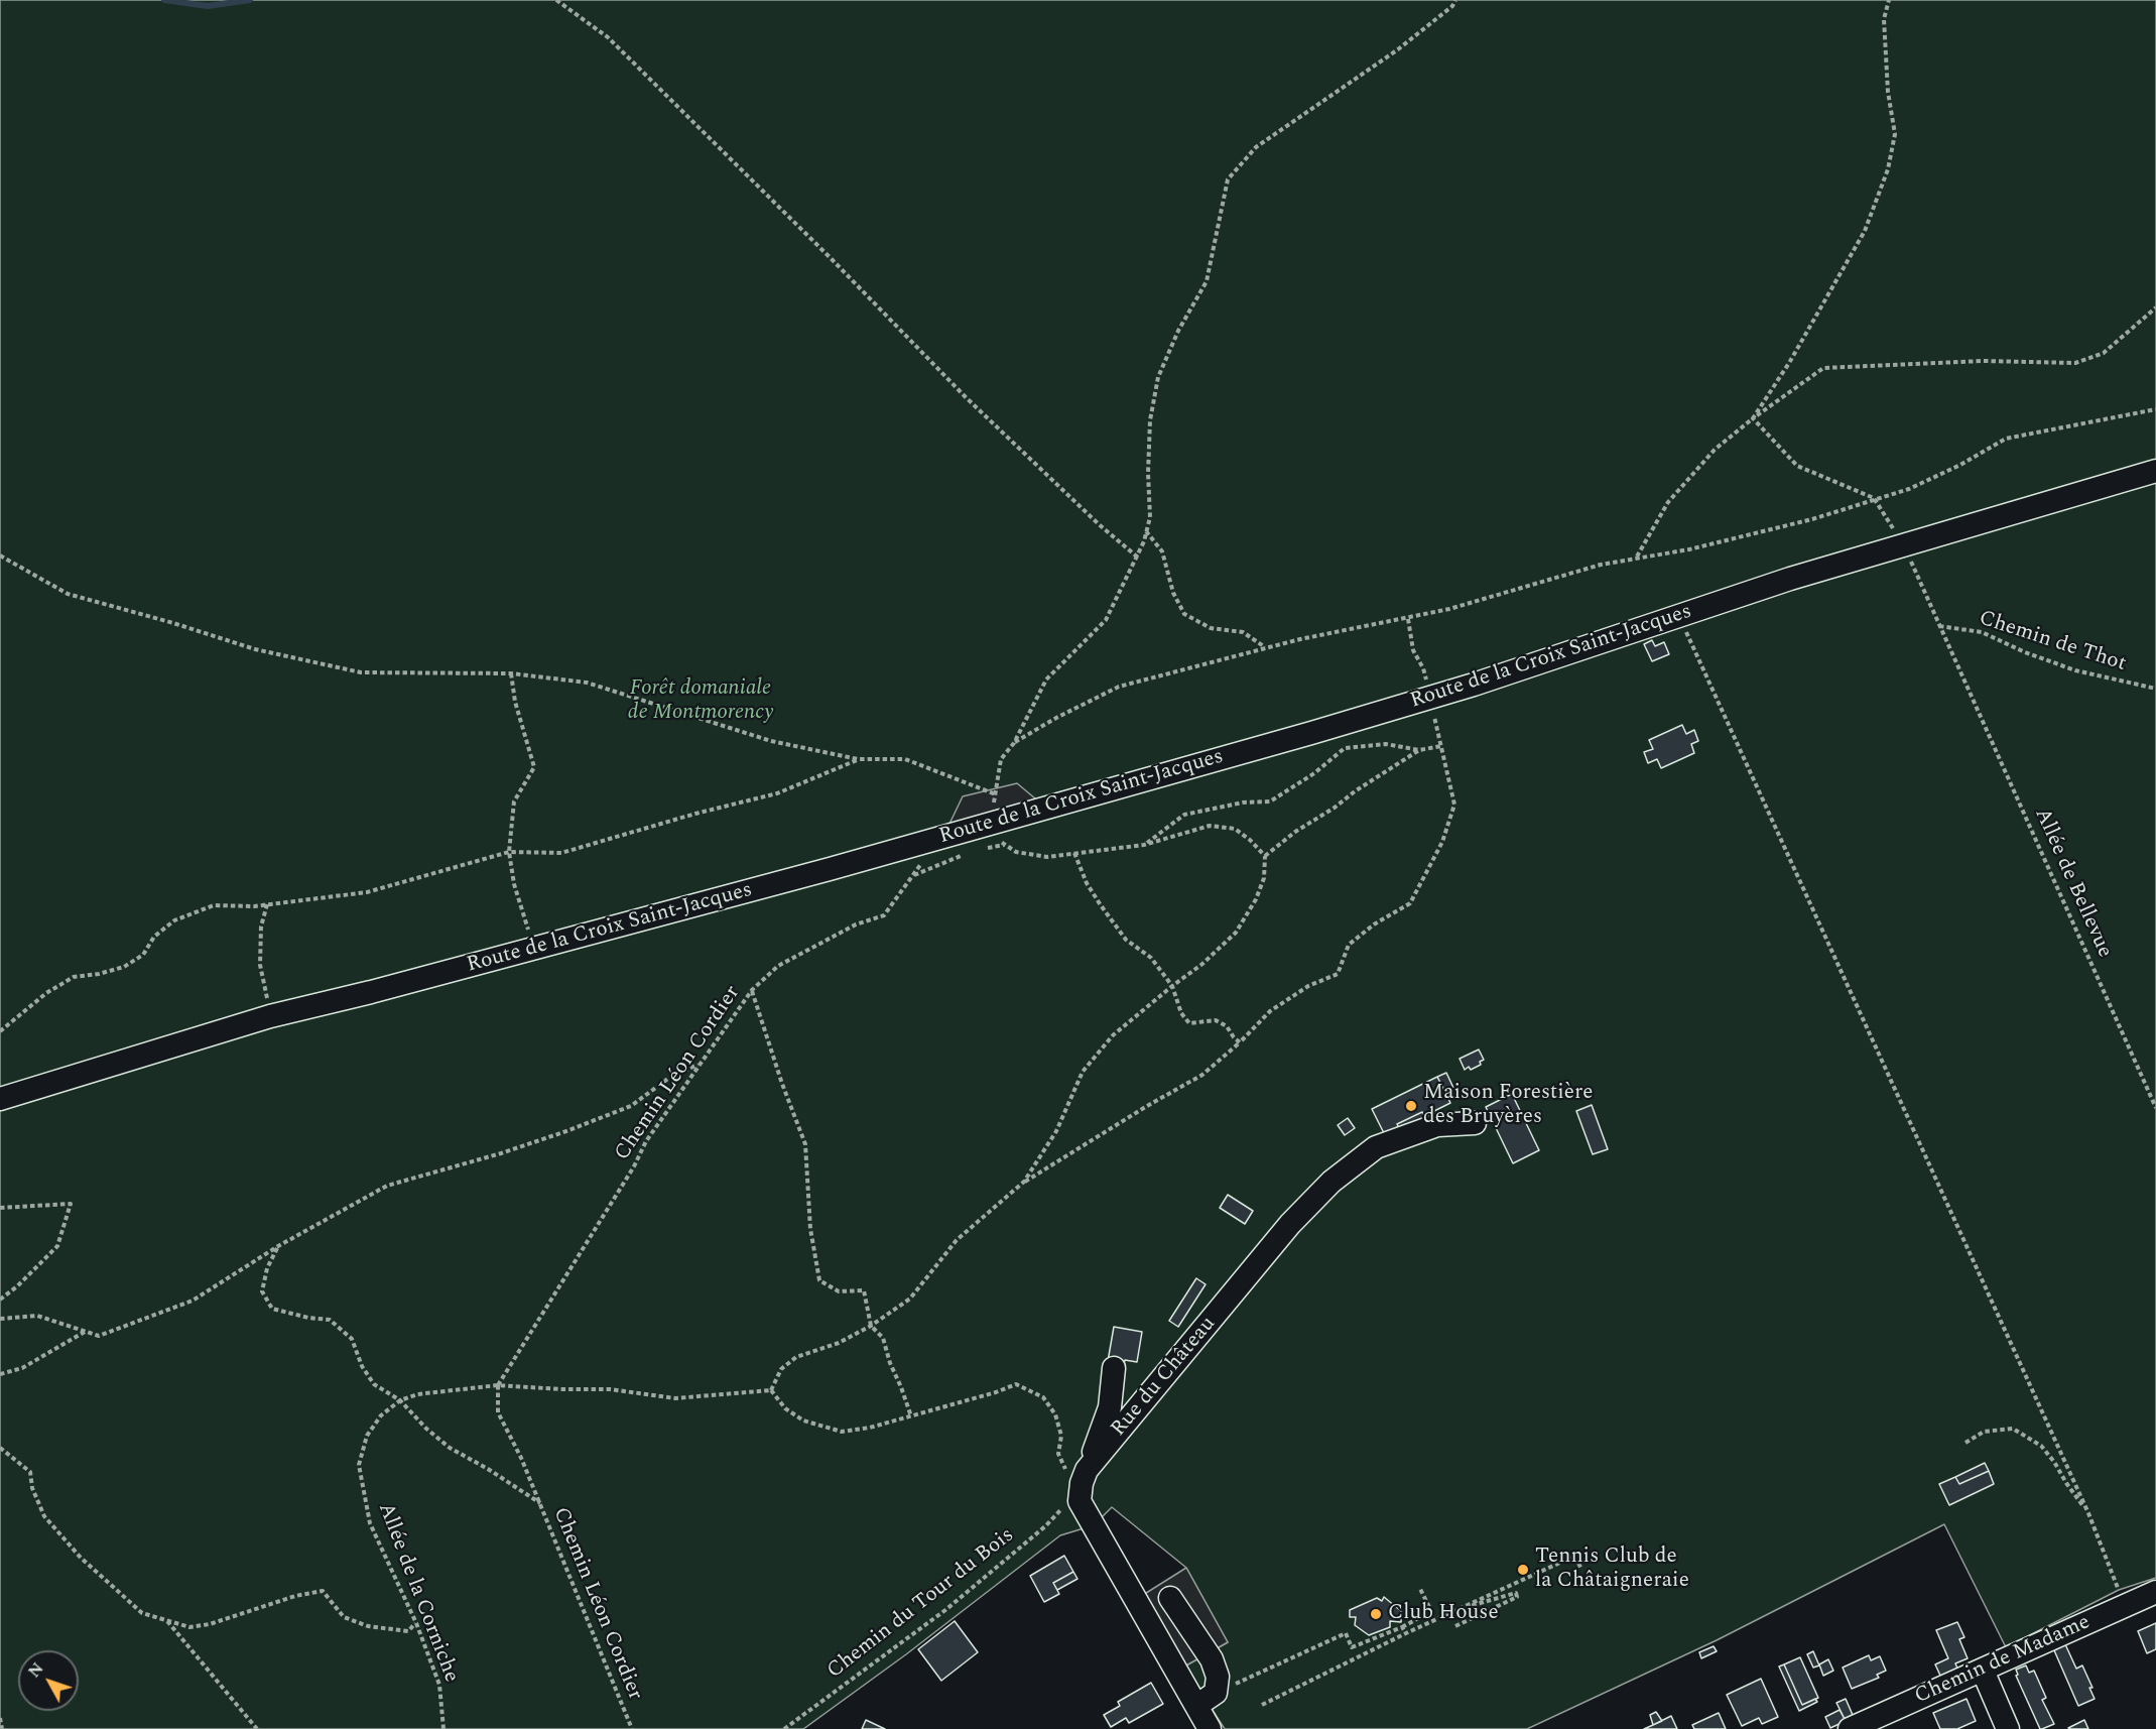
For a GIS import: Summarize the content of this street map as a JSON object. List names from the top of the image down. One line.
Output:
{"streets":{"street":["Route de la Croix Saint-Jacques","Rue du Château","Chemin de Madame"],"path":["Chemin de Thot","Allée de Bellevue","Chemin Léon Cordier","Allée de la Corniche","Chemin du Tour du Bois"]},"crossings":[["Chemin de Thot","Allée de Bellevue"],["Route de la Croix Saint-Jacques","Allée de Bellevue"],["Route de la Croix Saint-Jacques","Chemin Léon Cordier"],["Chemin Léon Cordier","Allée de la Corniche"]],"parks":["Forêt domaniale de Montmorency"],"places":["Maison Forestière des Bruyères","Tennis Club de la Châtaigneraie","Club House"],"north":"top left"}
